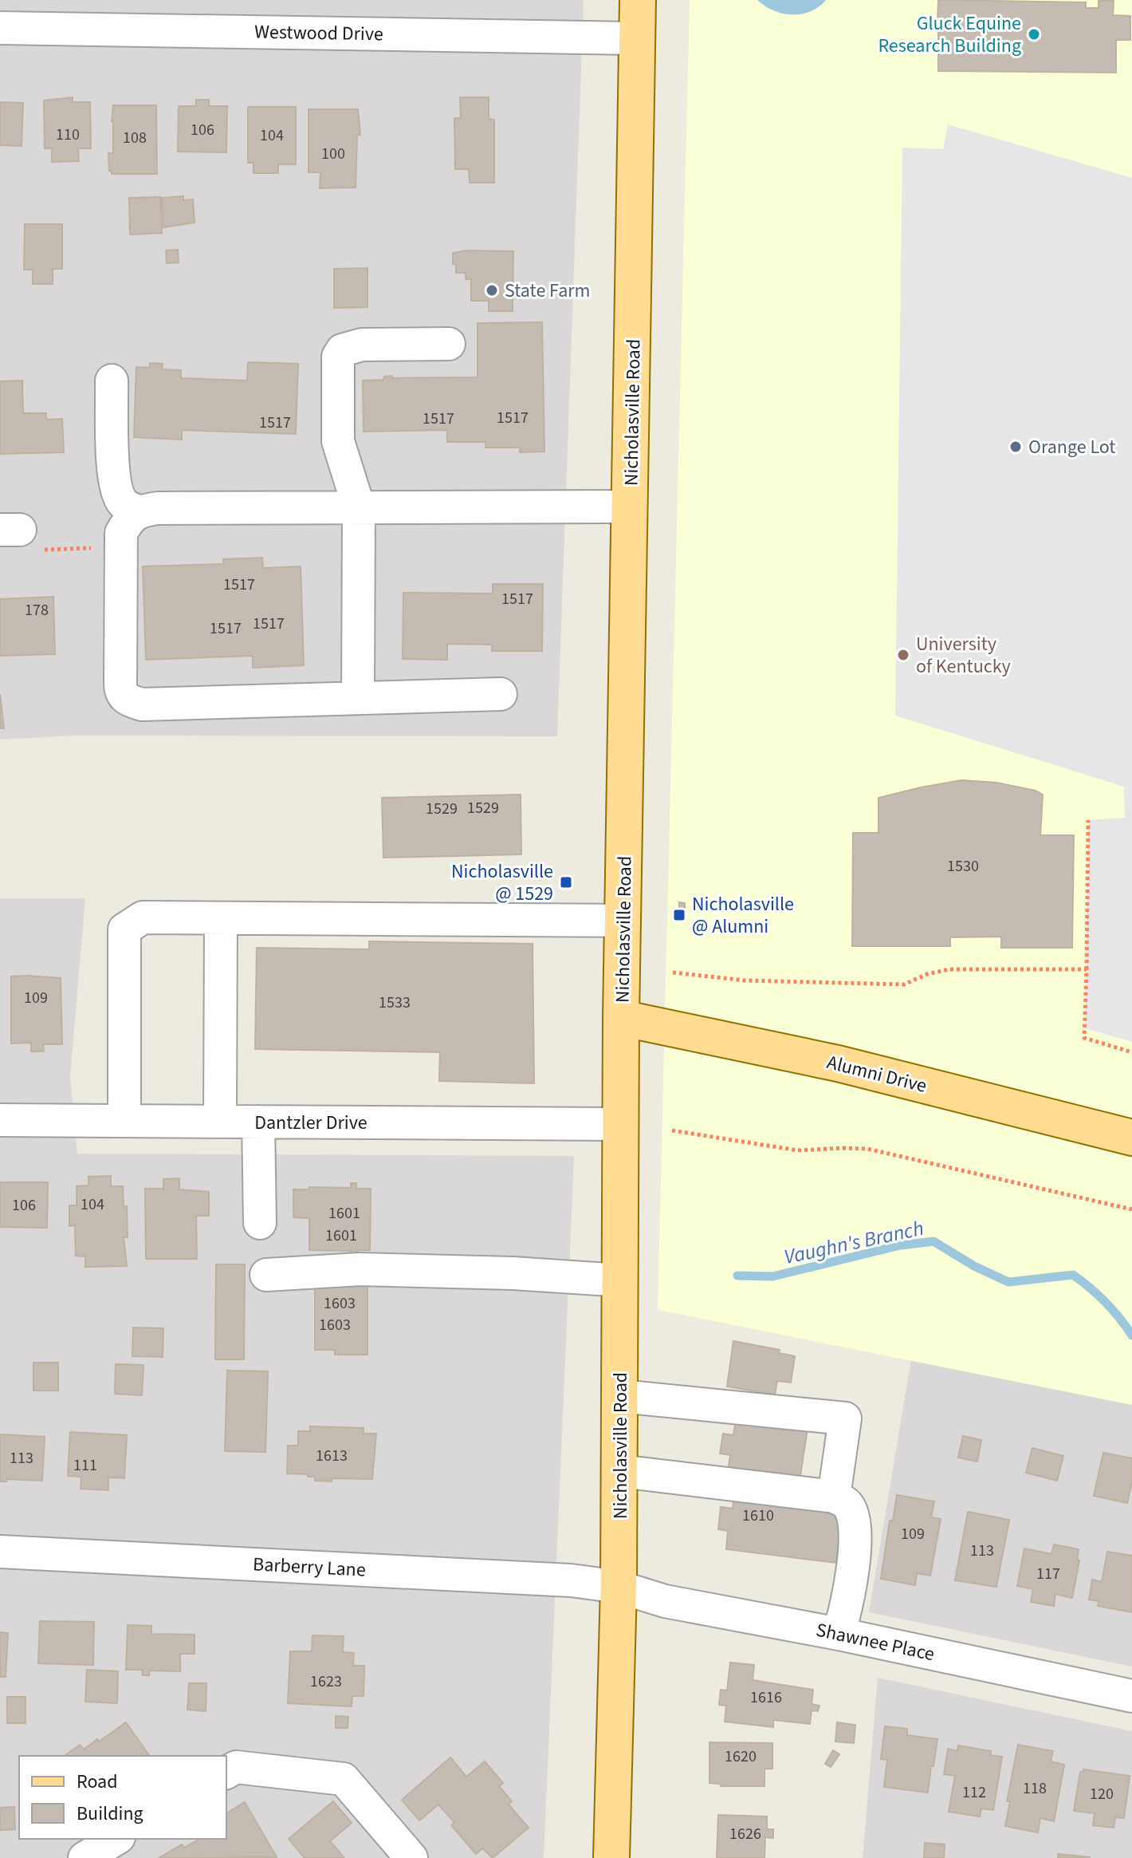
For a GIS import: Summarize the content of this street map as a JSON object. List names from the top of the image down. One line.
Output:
{"streets":{"main road":["Nicholasville Road","Alumni Drive"],"street":["Westwood Drive","Dantzler Drive","Barberry Lane","Shawnee Place"]},"crossings":[["Westwood Drive","Nicholasville Road"],["Nicholasville Road","Alumni Drive"],["Nicholasville Road","Dantzler Drive"],["Nicholasville Road","Barberry Lane"],["Nicholasville Road","Shawnee Place"],["Barberry Lane","Shawnee Place"]],"water":["Vaughn's Branch"],"places":{"other":["Gluck Equine Research Building","State Farm","Orange Lot","University of Kentucky"],"transit":["Nicholasville @ 1529","Nicholasville @ Alumni"]},"house_numbers":["106","110","104","108","100","1517","1517","1517","1517","1517","178","1517","1517","1529","1529","1530","109","1533","104","106","1601","1601","1603","1603","1613","113","111","1610","109","113","117","1623","1616","1620","118","112","120","1626"],"legend":["Road","Building"]}
